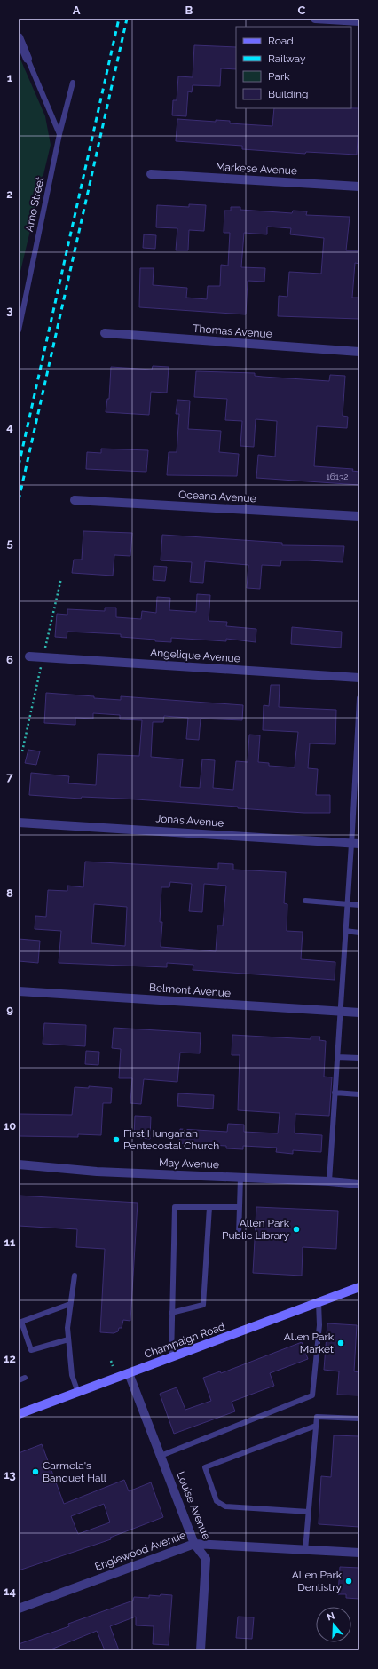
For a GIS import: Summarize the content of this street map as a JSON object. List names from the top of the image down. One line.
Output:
{"streets":{"street":["Markese Avenue","Thomas Avenue","Oceana Avenue","Angelique Avenue","Jonas Avenue","Belmont Avenue","May Avenue","Champaign Road","Louise Avenue","Englewood Avenue"],"lane":["Arno Street"]},"crossings":[["Champaign Road","Louise Avenue"],["Louise Avenue","Englewood Avenue"]],"places":["First Hungarian Pentecostal Church","Allen Park Public Library","Allen Park Market","Carmela's Banquet Hall","Allen Park Dentistry"],"house_numbers":["16132"],"legend":["Road","Railway","Park","Building"],"north":"top","grid":{"columns":["A","B","C"],"rows":["1","2","3","4","5","6","7","8","9","10","11","12","13","14"]}}
